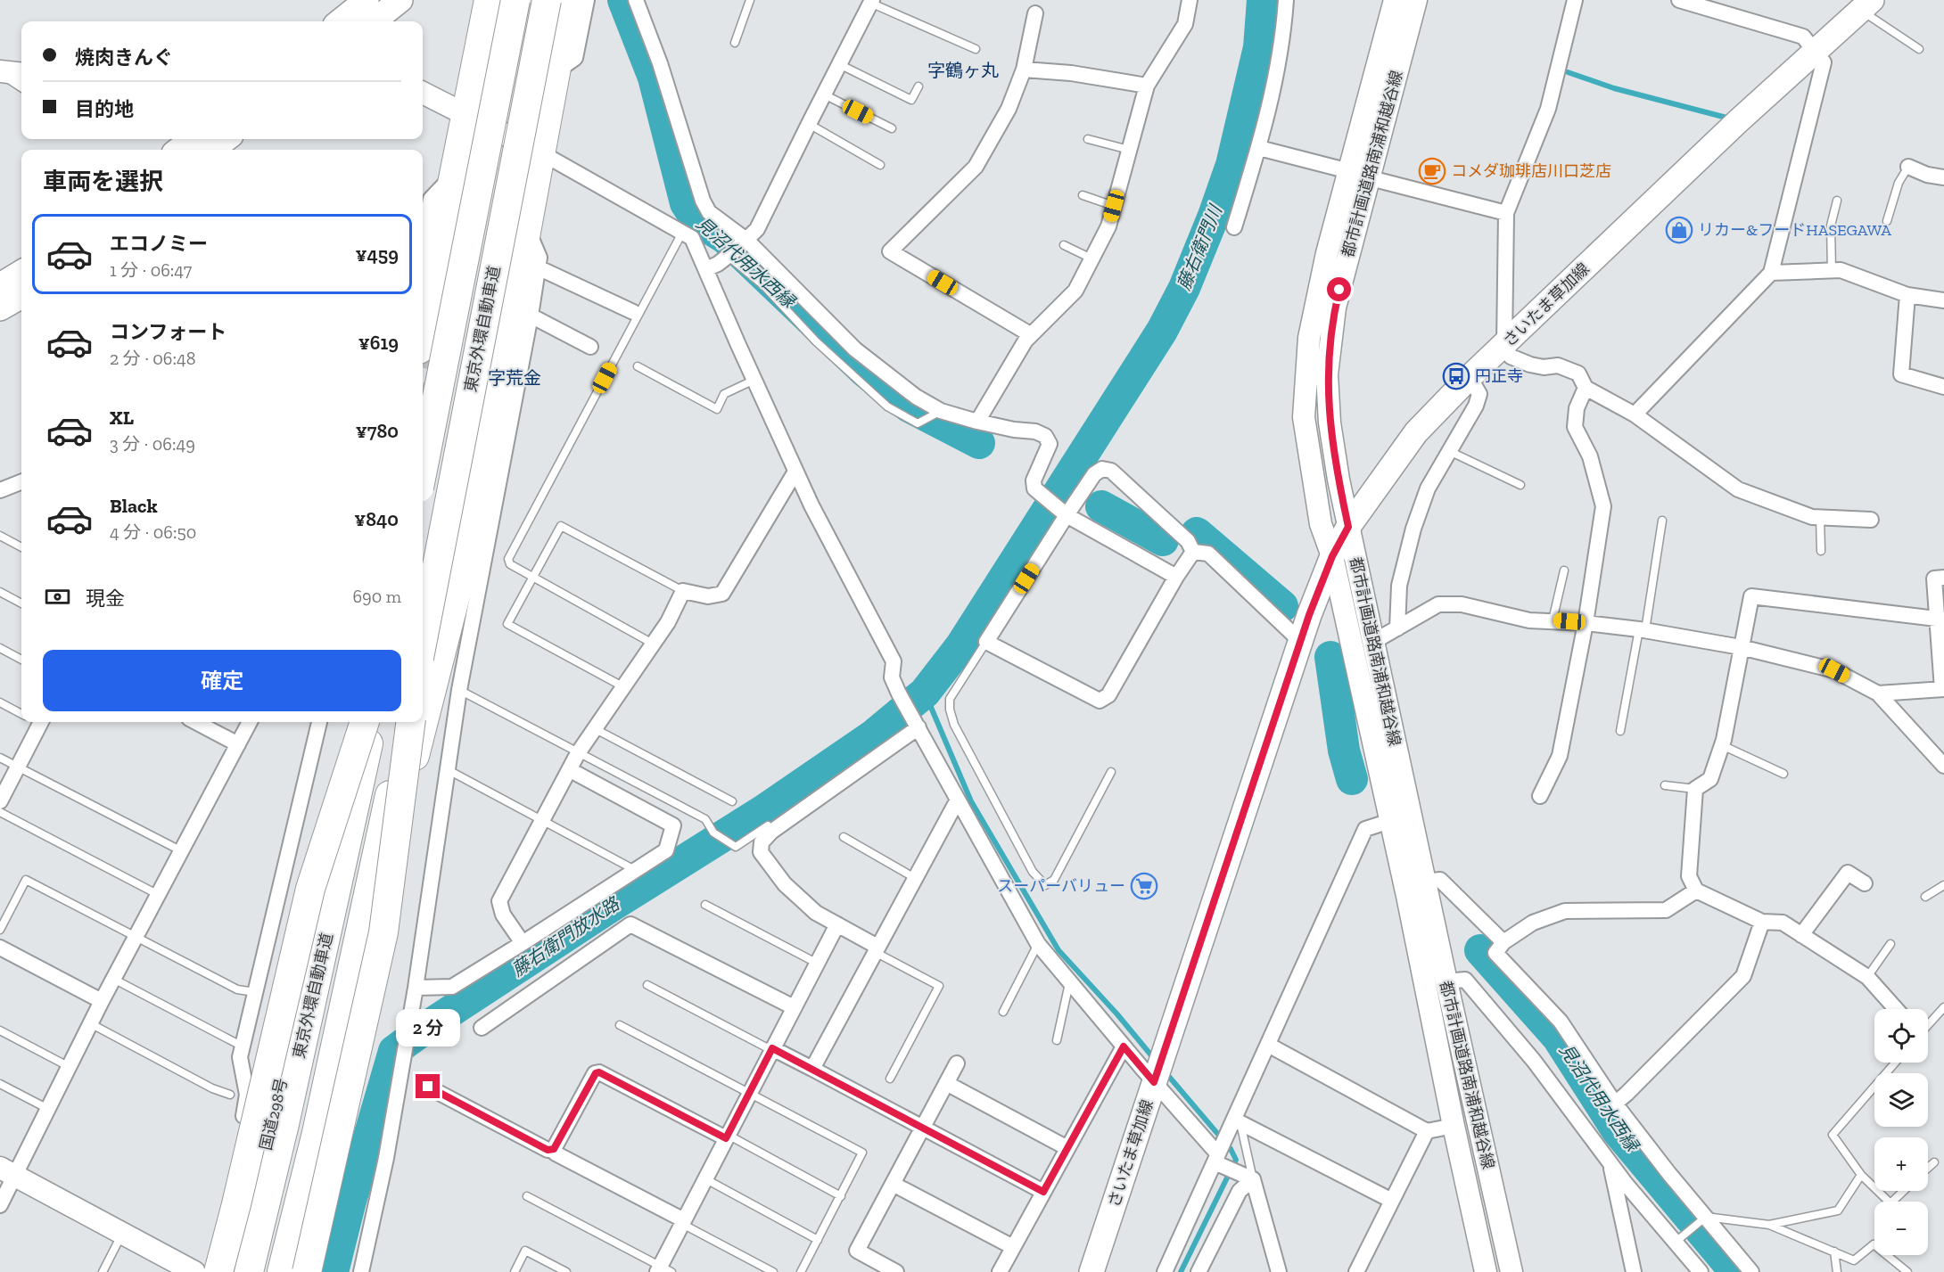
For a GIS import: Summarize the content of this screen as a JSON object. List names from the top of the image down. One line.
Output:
{"streets":{"highway":["東京外環自動車道","国道298号"],"main road":["さいたま草加線"],"street":["都市計画道路南浦和越谷線"]},"crossings":[["都市計画道路南浦和越谷線","さいたま草加線"]],"districts":["字鶴ヶ丸","字荒金"],"water":["藤右衛門川","見沼代用水西縁","藤右衛門放水路"],"places":{"cafe":["コメダ珈琲店川口芝店"],"shop":["リカー&フードHASEGAWA"],"bus stop":["円正寺"],"supermarket":["スーパーバリュー"]},"page":{"banner":["焼肉きんぐ","目的地"],"heading":"車両を選択","list":[{"name":"エコノミー","note":"1 分 · 06:47","value":"¥459"},{"name":"コンフォート","note":"2 分 · 06:48","value":"¥619"},{"name":"XL","note":"3 分 · 06:49","value":"¥780"},{"name":"Black","note":"4 分 · 06:50","value":"¥840"}],"pay":["現金","690 m"],"buttons":"確定","map_buttons":["+","−"],"bubble":"2 分"}}
